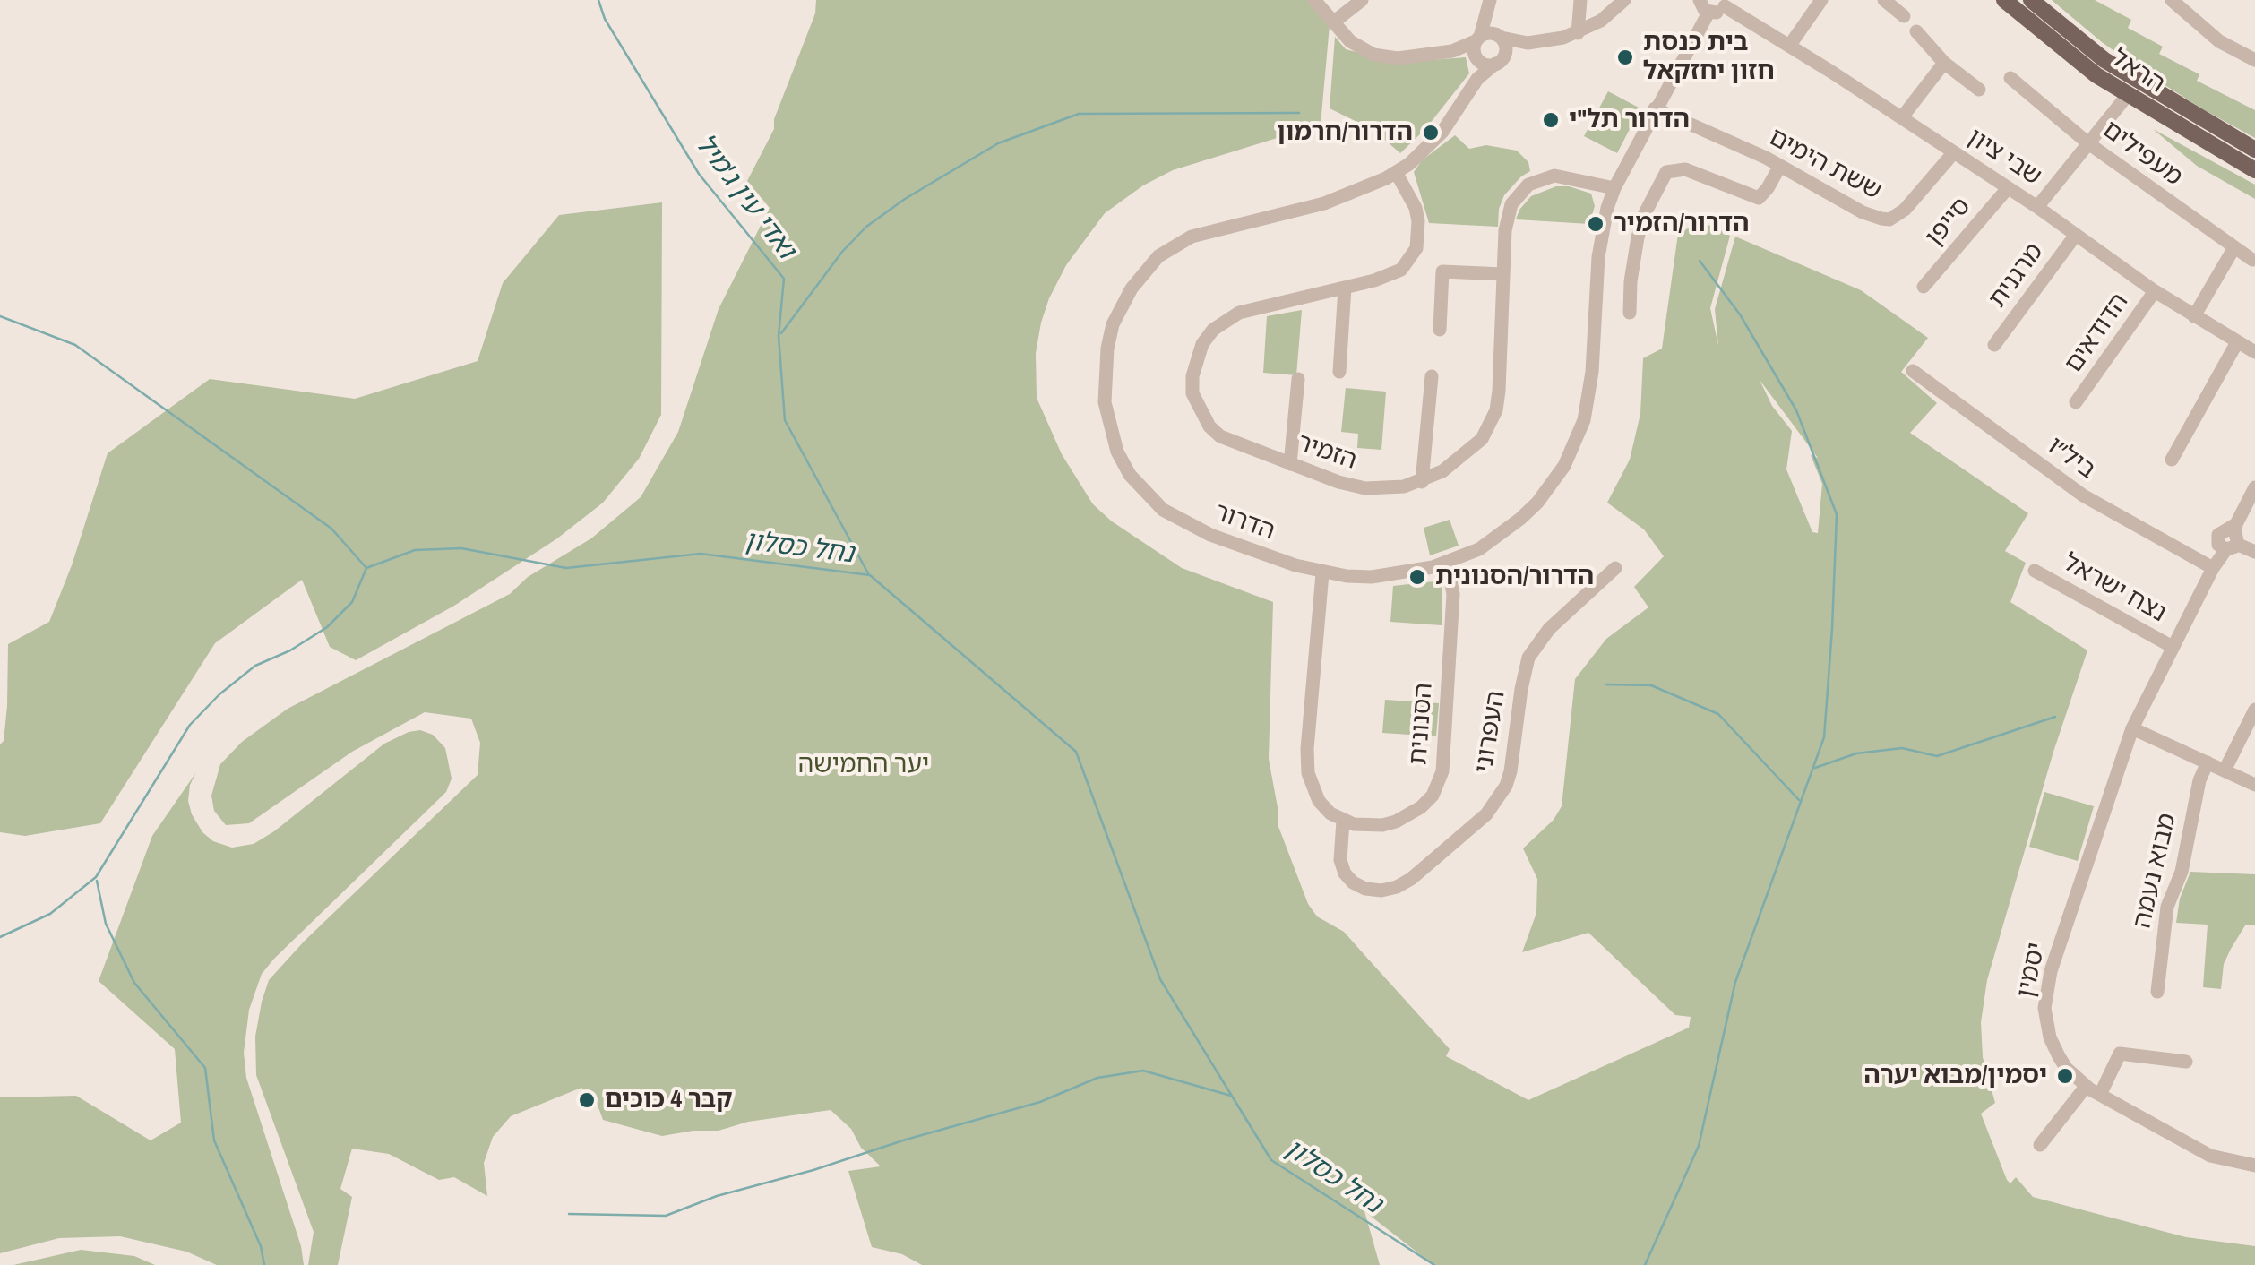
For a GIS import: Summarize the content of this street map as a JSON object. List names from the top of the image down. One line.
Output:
{"streets":{"main road":["הראל"],"street":["מעפילים","שבי ציון","ששת הימים","סייפן","מרגנית","הדודאים","הזמיר","ביל״ו","הדרור","נצח ישראל","הסנונית","העפרוני","מבוא נעמה","יסמין"]},"crossings":[["שבי ציון","ששת הימים"],["שבי ציון","סייפן"],["שבי ציון","מרגנית"],["שבי ציון","הדודאים"],["ששת הימים","הדרור"],["הזמיר","הדרור"],["ביל״ו","יסמין"],["הדרור","הסנונית"],["נצח ישראל","יסמין"],["הסנונית","העפרוני"]],"water":["ואדי עין ג'מיל","נחל כסלון"],"parks":["יער החמישה"],"places":["בית כנסת חזון יחזקאל","הדרור תל\"י","הדרור/חרמון","הדרור/הזמיר","הדרור/הסנונית","יסמין/מבוא יערה","קבר 4 כוכים"]}
